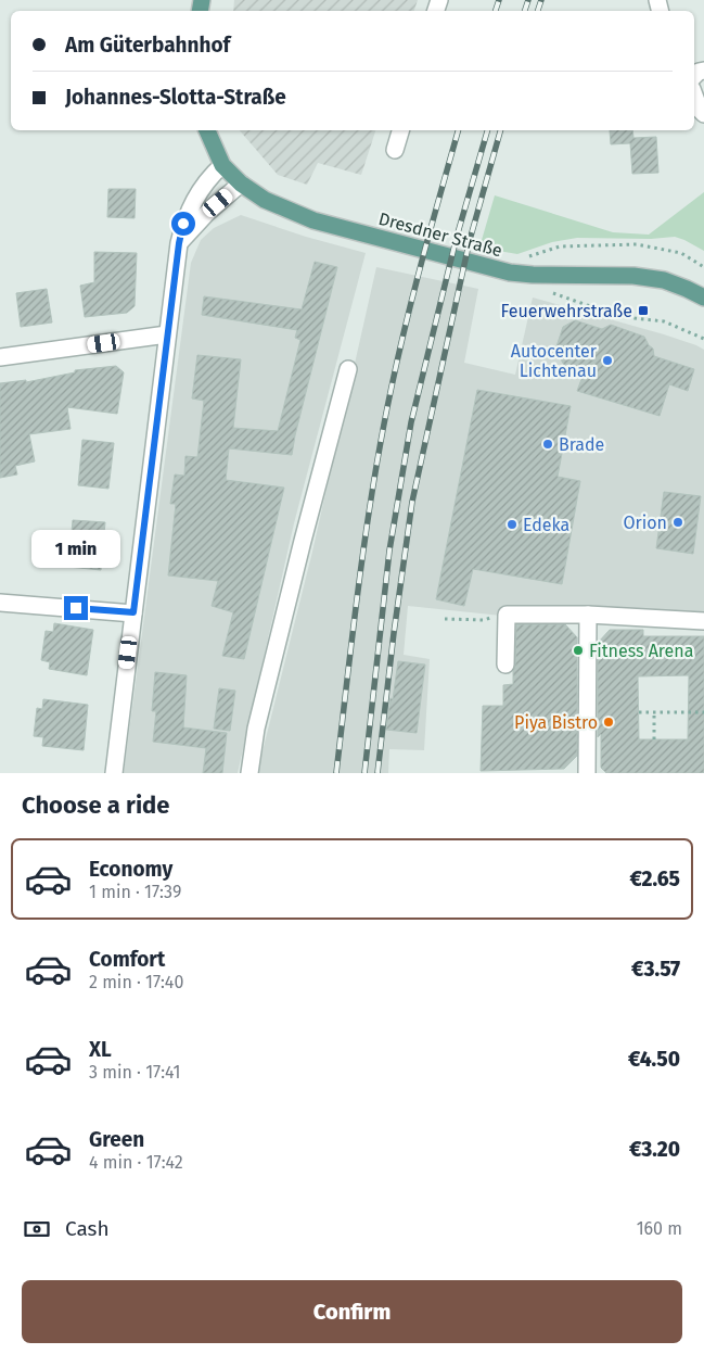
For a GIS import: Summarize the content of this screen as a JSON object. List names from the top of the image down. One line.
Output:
{"streets":{"main road":["Dresdner Straße"]},"places":{"transit":["Feuerwehrstraße"],"other":["Autocenter Lichtenau","Brade","Orion","Edeka","Fitness Arena","Piya Bistro"]},"page":{"banner":["Am Güterbahnhof","Johannes-Slotta-Straße"],"bubble":"1 min","heading":"Choose a ride","list":[{"name":"Economy","note":"1 min · 17:39","value":"€2.65"},{"name":"Comfort","note":"2 min · 17:40","value":"€3.57"},{"name":"XL","note":"3 min · 17:41","value":"€4.50"},{"name":"Green","note":"4 min · 17:42","value":"€3.20"}],"pay":["Cash","160 m"],"buttons":"Confirm"}}
